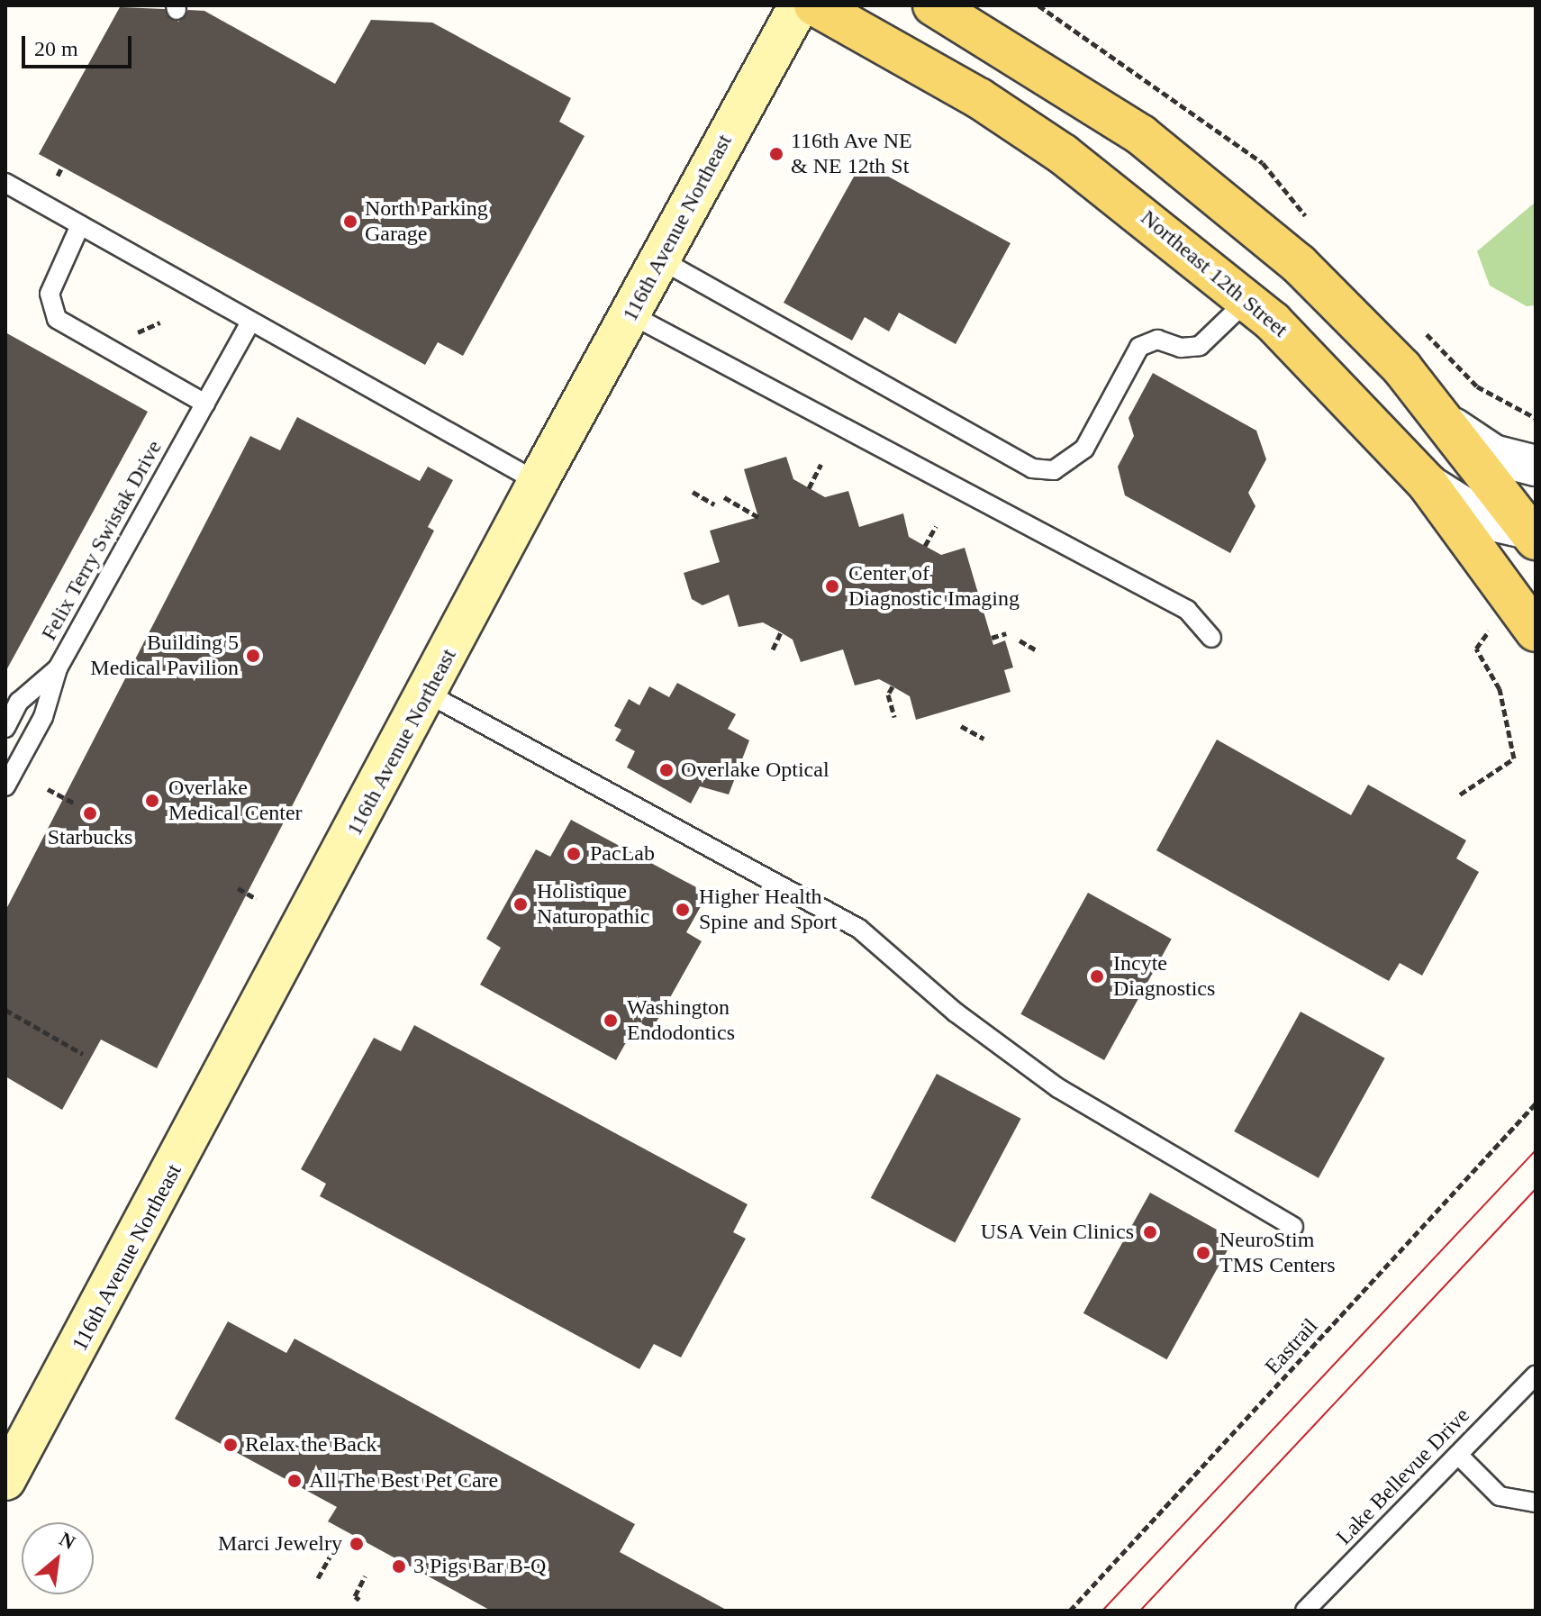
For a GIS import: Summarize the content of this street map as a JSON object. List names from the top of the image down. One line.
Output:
{"streets":{"main road":["116th Avenue Northeast","Northeast 12th Street"],"lane":["Felix Terry Swistak Drive","Lake Bellevue Drive"],"path":["Eastrail"]},"places":["116th Ave NE & NE 12th St","North Parking Garage","Center of Diagnostic Imaging","Building 5 Medical Pavilion","Overlake Optical","Overlake Medical Center","Starbucks","PacLab","Holistique Naturopathic","Higher Health Spine and Sport","Incyte Diagnostics","Washington Endodontics","USA Vein Clinics","NeuroStim TMS Centers","Relax the Back","All The Best Pet Care","Marci Jewelry","3 Pigs Bar B-Q"],"scale_bar":"20 m","north":"top right"}
